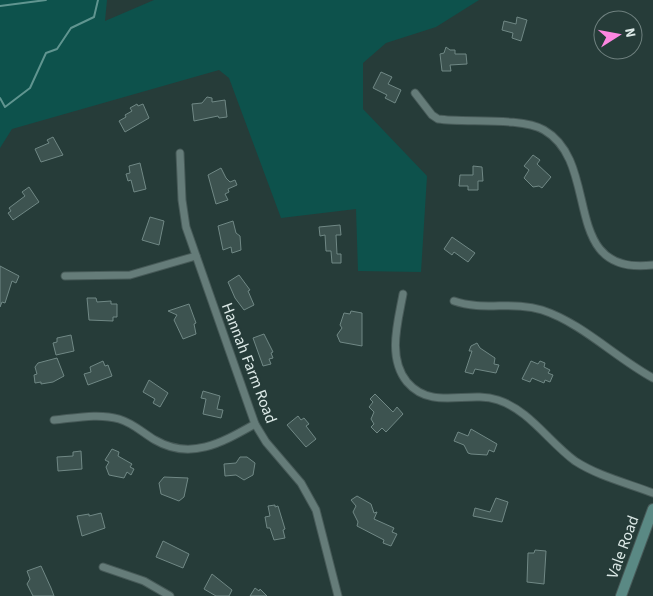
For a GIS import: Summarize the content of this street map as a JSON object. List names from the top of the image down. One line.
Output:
{"streets":{"main road":["Vale Road"],"street":["Hannah Farm Road"]},"north":"right"}
